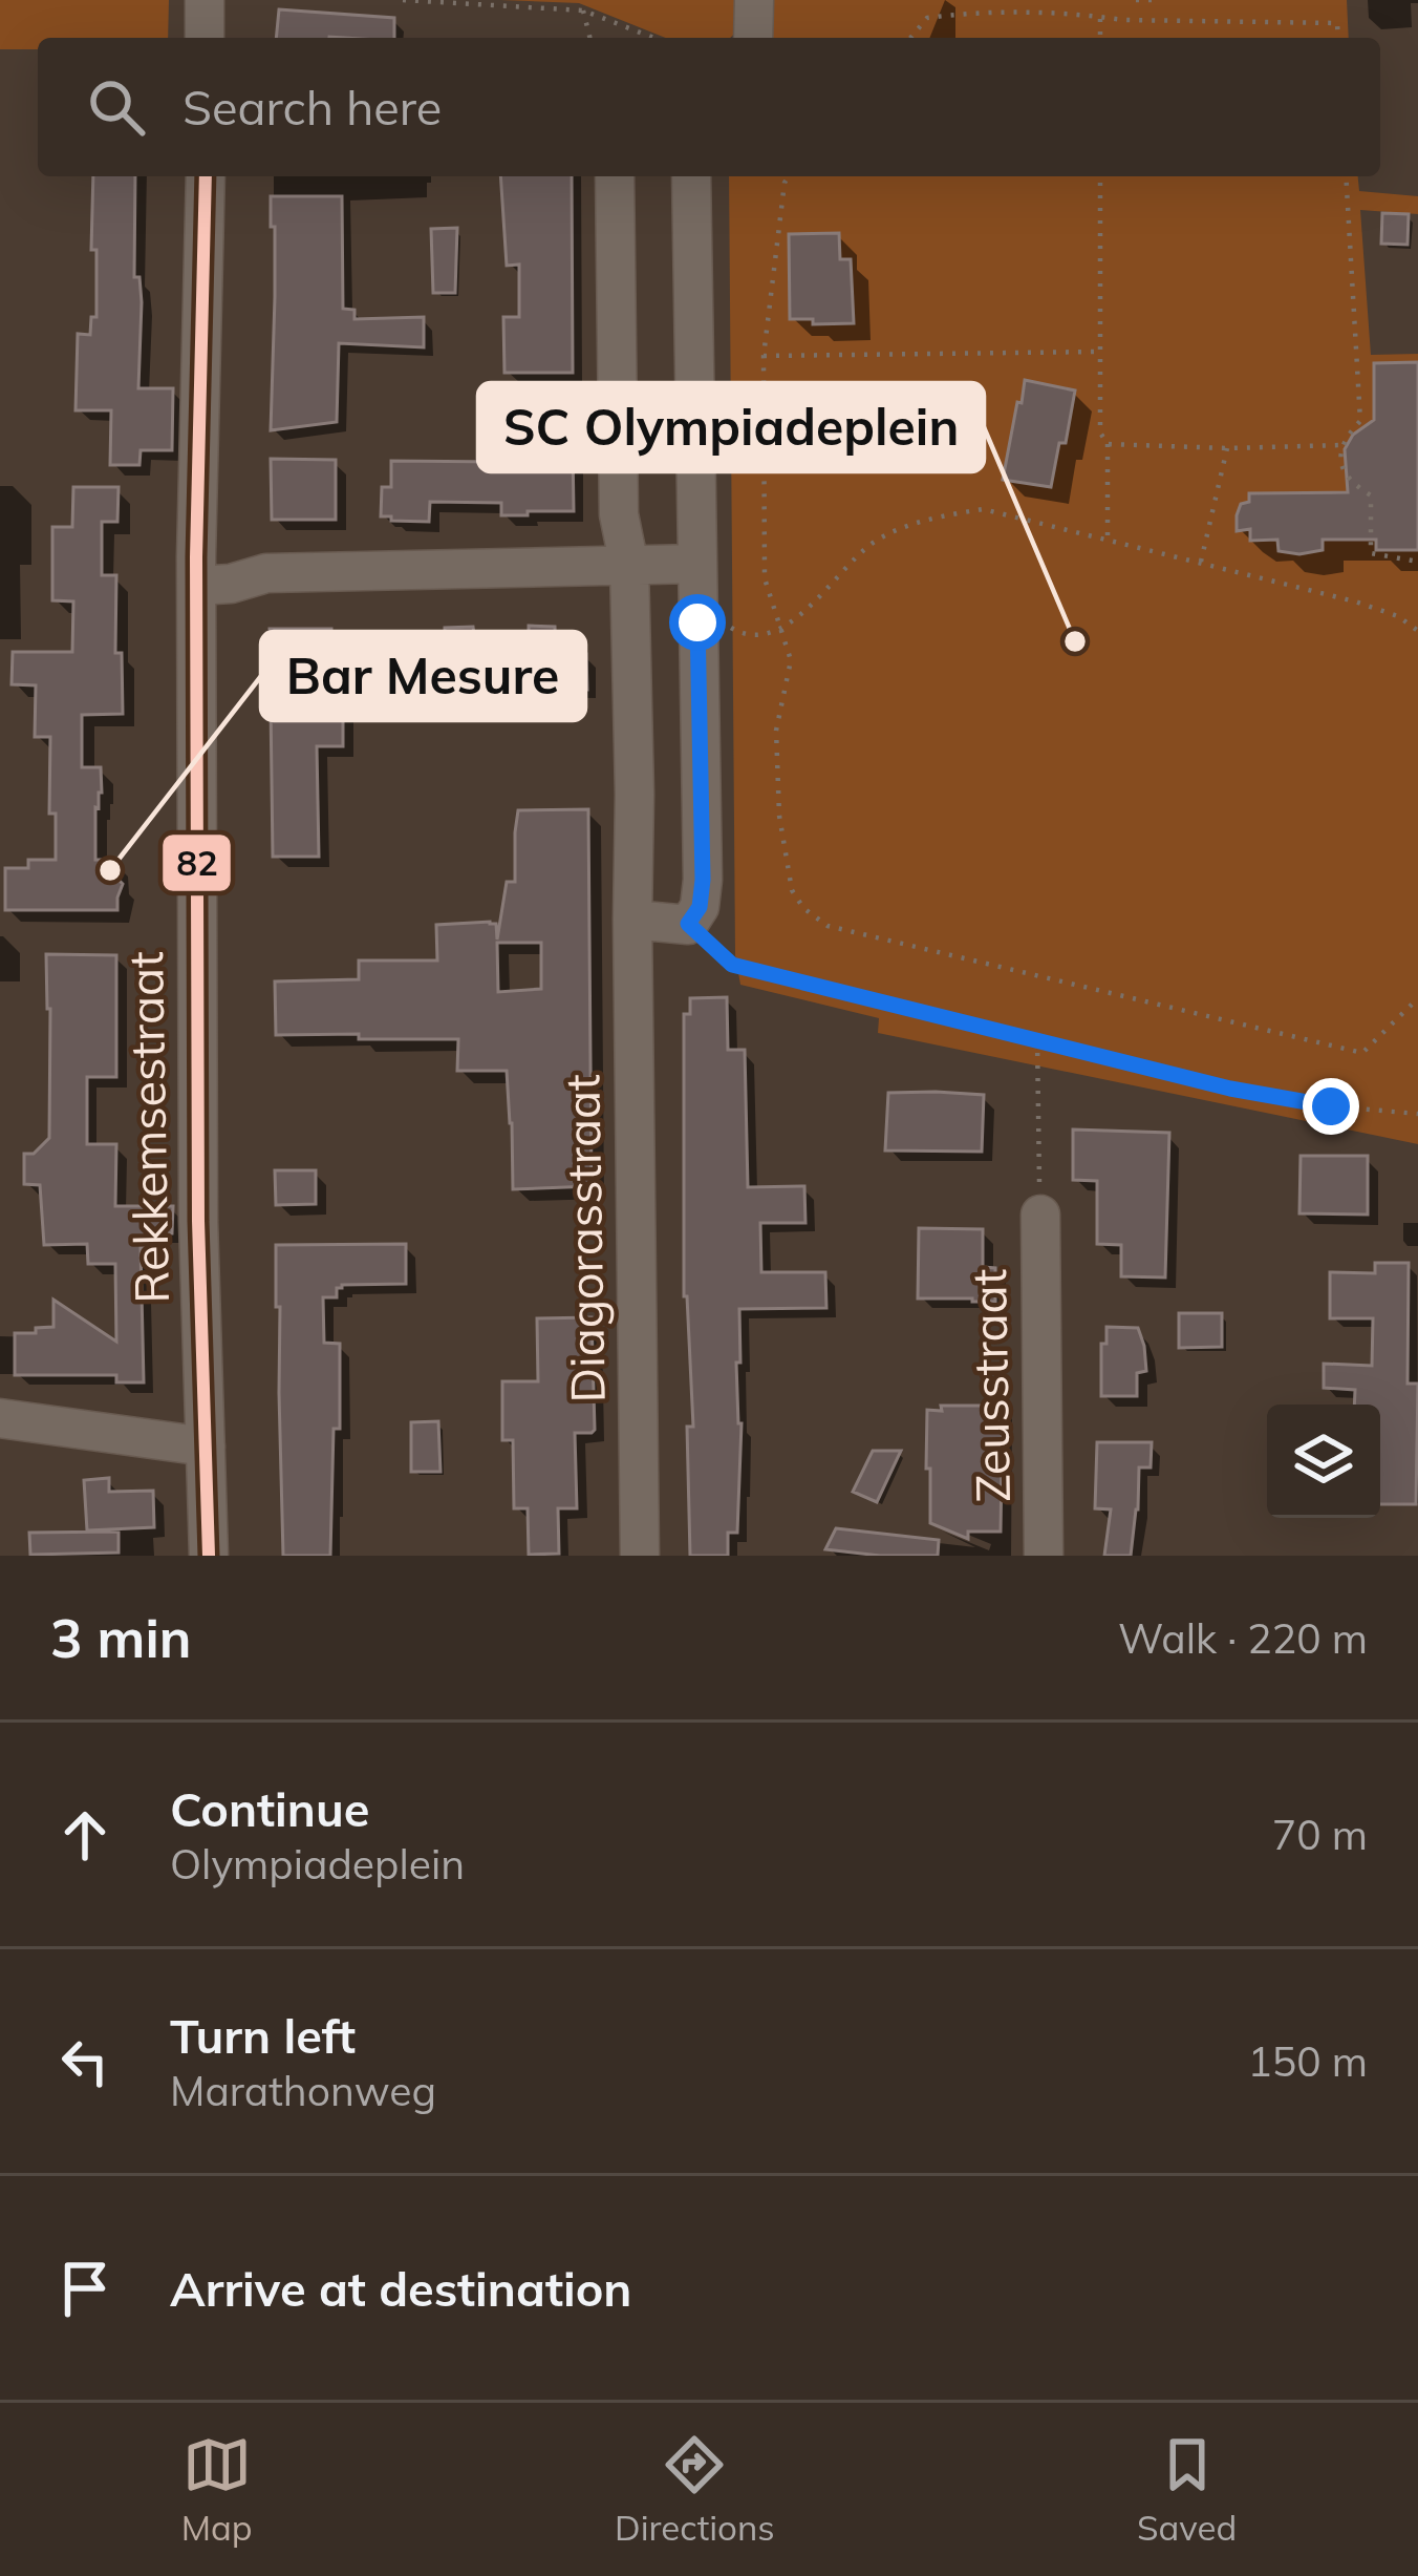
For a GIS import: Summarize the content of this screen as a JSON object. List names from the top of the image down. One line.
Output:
{"streets":{"street":["Rekkemsestraat","Diagorasstraat","Zeusstraat"]},"places":["SC Olympiadeplein","Bar Mesure"],"lines":["transit line 82"],"page":{"search":"Search here","heading":["3 min","Walk · 220 m"],"list":[["Continue","Olympiadeplein","70 m"],["Turn left","Marathonweg","150 m"],"Arrive at destination"],"nav":["Map","Directions","Saved"]}}
